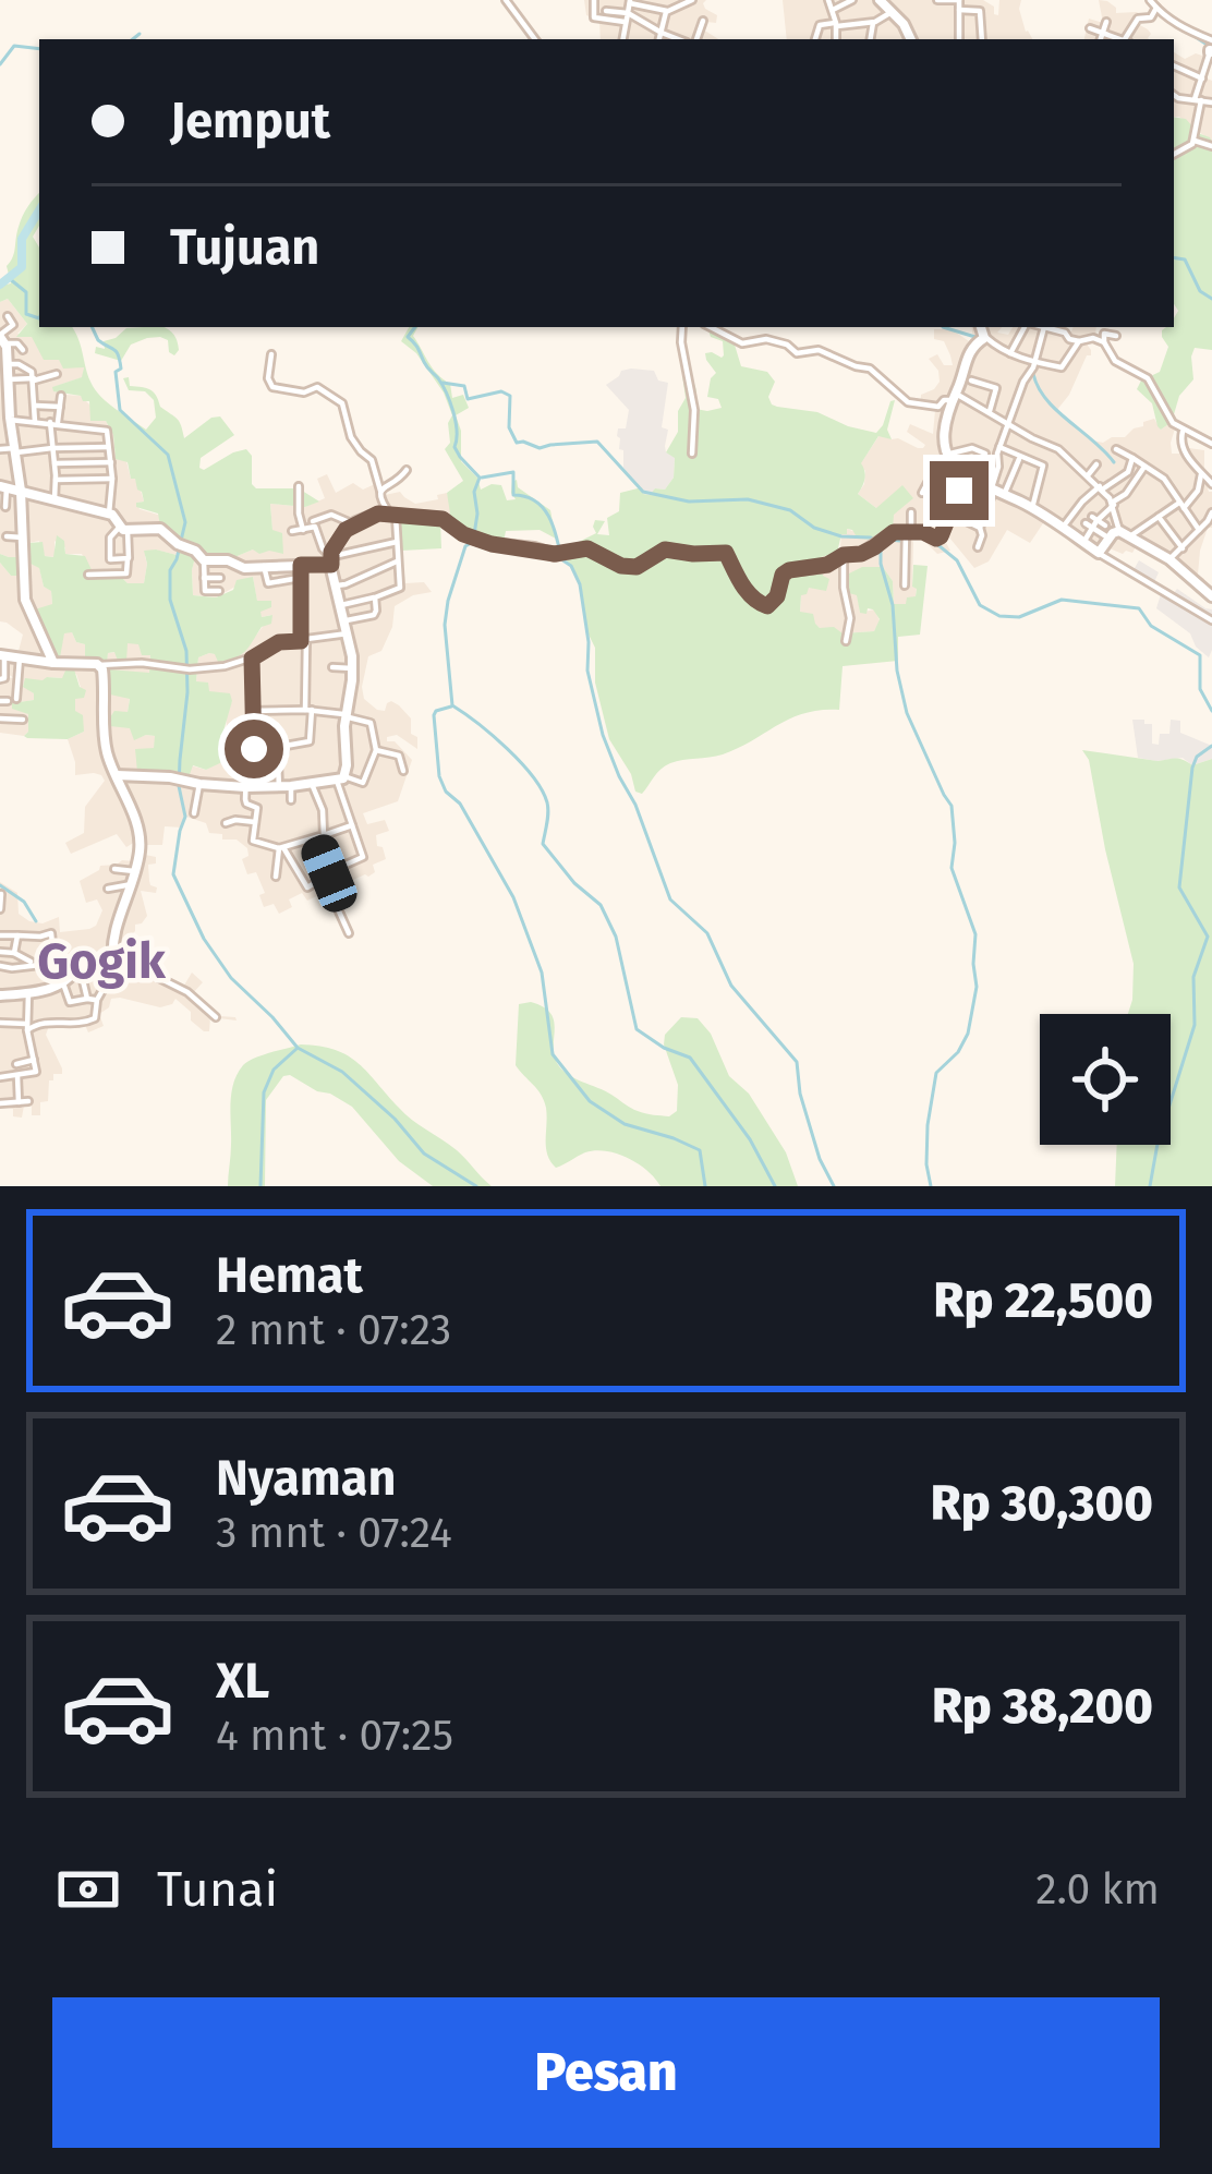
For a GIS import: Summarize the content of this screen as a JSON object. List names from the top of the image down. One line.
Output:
{"districts":["Gogik"],"page":{"banner":["Jemput","Tujuan"],"list":[{"name":"Hemat","note":"2 mnt · 07:23","value":"Rp 22,500"},{"name":"Nyaman","note":"3 mnt · 07:24","value":"Rp 30,300"},{"name":"XL","note":"4 mnt · 07:25","value":"Rp 38,200"}],"pay":["Tunai","2.0 km"],"buttons":"Pesan"}}
